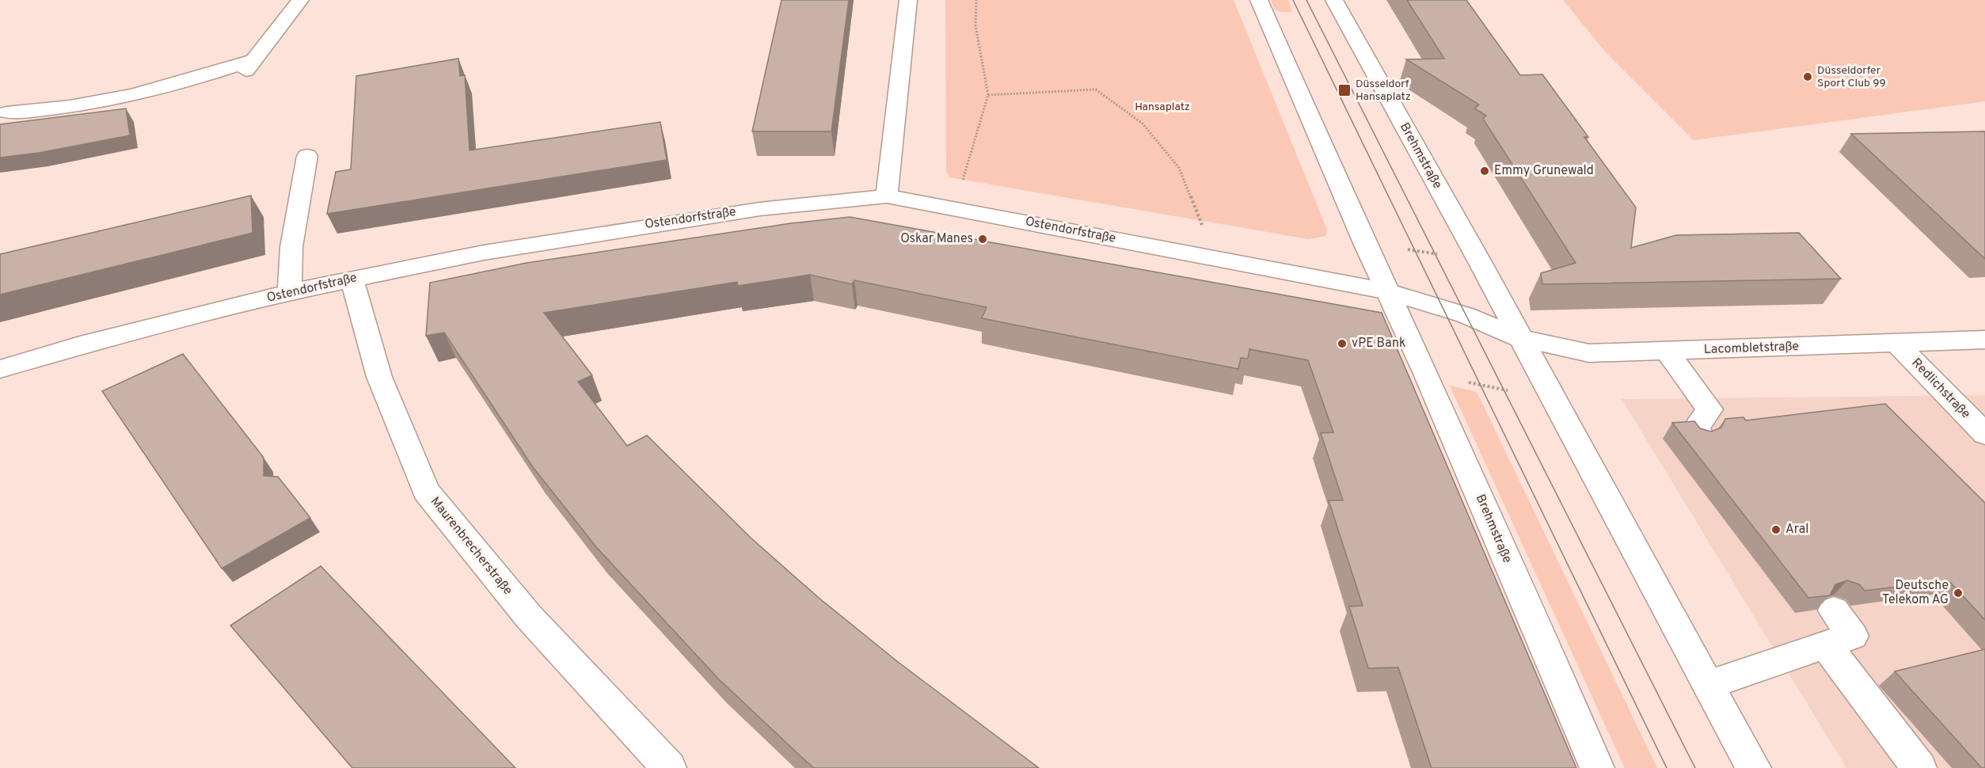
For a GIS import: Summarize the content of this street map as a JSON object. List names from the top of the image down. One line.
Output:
{"streets":{"street":["Brehmstraße","Ostendorfstraße","Lacombletstraße","Redlichstraße","Maurenbrecherstraße"]},"crossings":[["Brehmstraße","Ostendorfstraße"],["Brehmstraße","Lacombletstraße"],["Ostendorfstraße","Maurenbrecherstraße"],["Lacombletstraße","Redlichstraße"]],"parks":["Hansaplatz"],"places":{"other":["Düsseldorfer Sport Club 99","Emmy Grunewald","Oskar Manes","vPE Bank","Aral","Deutsche Telekom AG"],"transit":["Düsseldorf Hansaplatz"]}}
